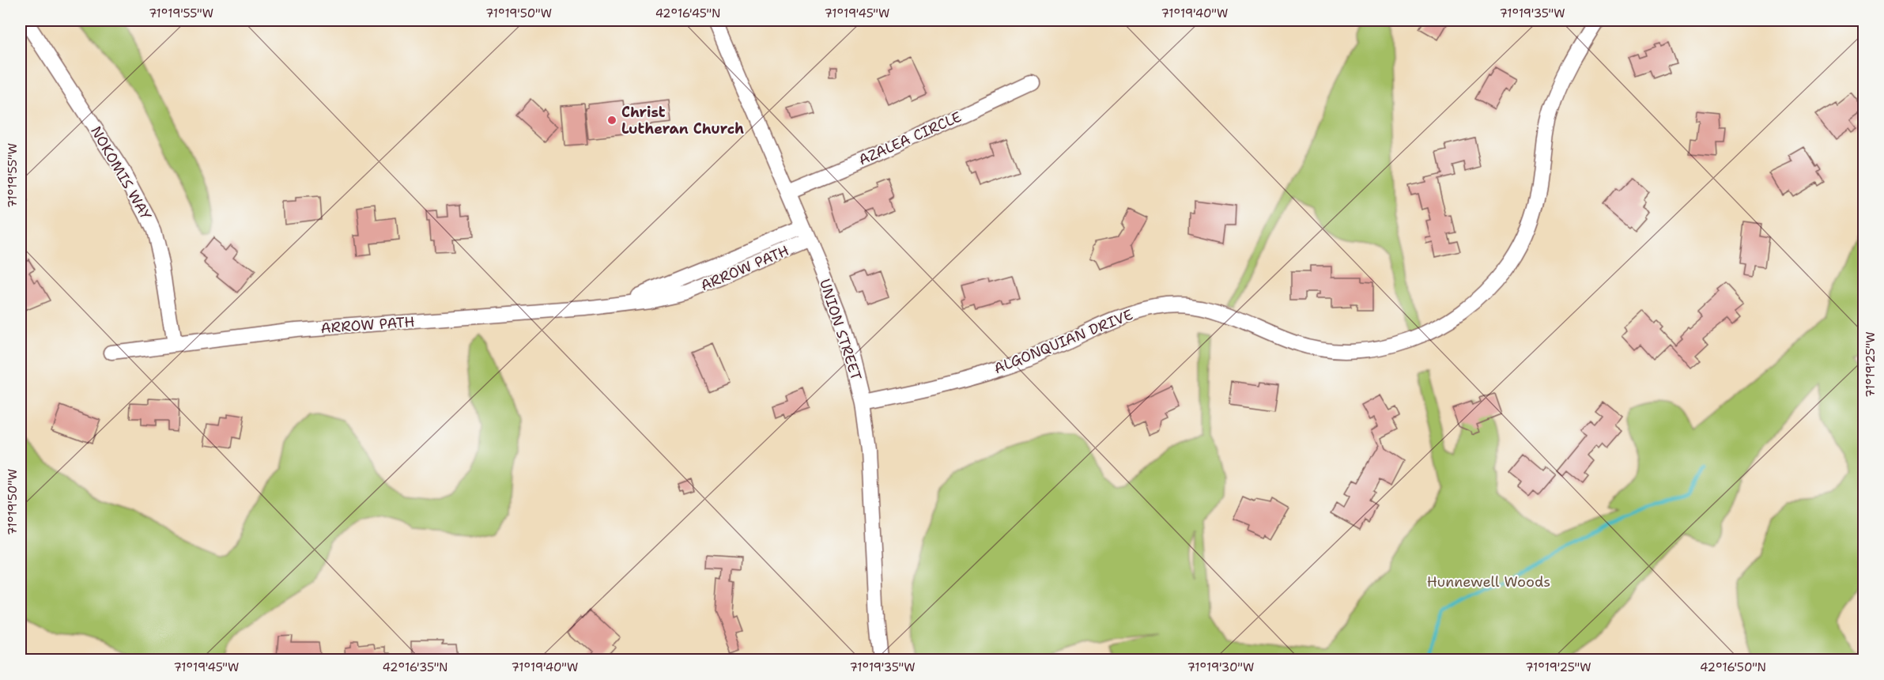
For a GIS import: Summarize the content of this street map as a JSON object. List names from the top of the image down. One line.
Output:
{"streets":{"street":["AZALEA CIRCLE","NOKOMIS WAY","ARROW PATH","UNION STREET","ALGONQUIAN DRIVE"]},"crossings":[["AZALEA CIRCLE","UNION STREET"],["NOKOMIS WAY","ARROW PATH"],["ARROW PATH","UNION STREET"],["UNION STREET","ALGONQUIAN DRIVE"]],"parks":["Hunnewell Woods"],"places":["Christ Lutheran Church"],"coordinates":["71°19'55\"W","71°19'50\"W","42°16'45\"N","71°19'45\"W","71°19'40\"W","71°19'35\"W","71°19'25\"W","42°16'35\"N","71°19'30\"W","42°16'50\"N"]}
